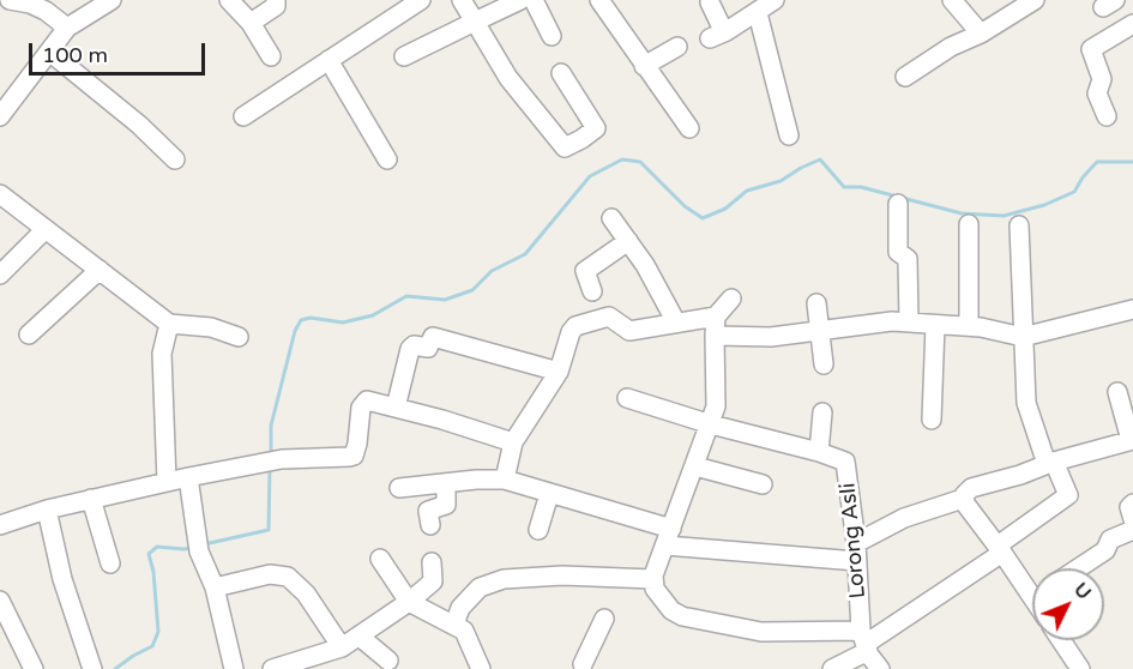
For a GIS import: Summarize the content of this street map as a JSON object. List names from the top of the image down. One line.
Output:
{"streets":{"street":["Lorong Asli"]},"scale_bar":"100 m","north":"top right"}
